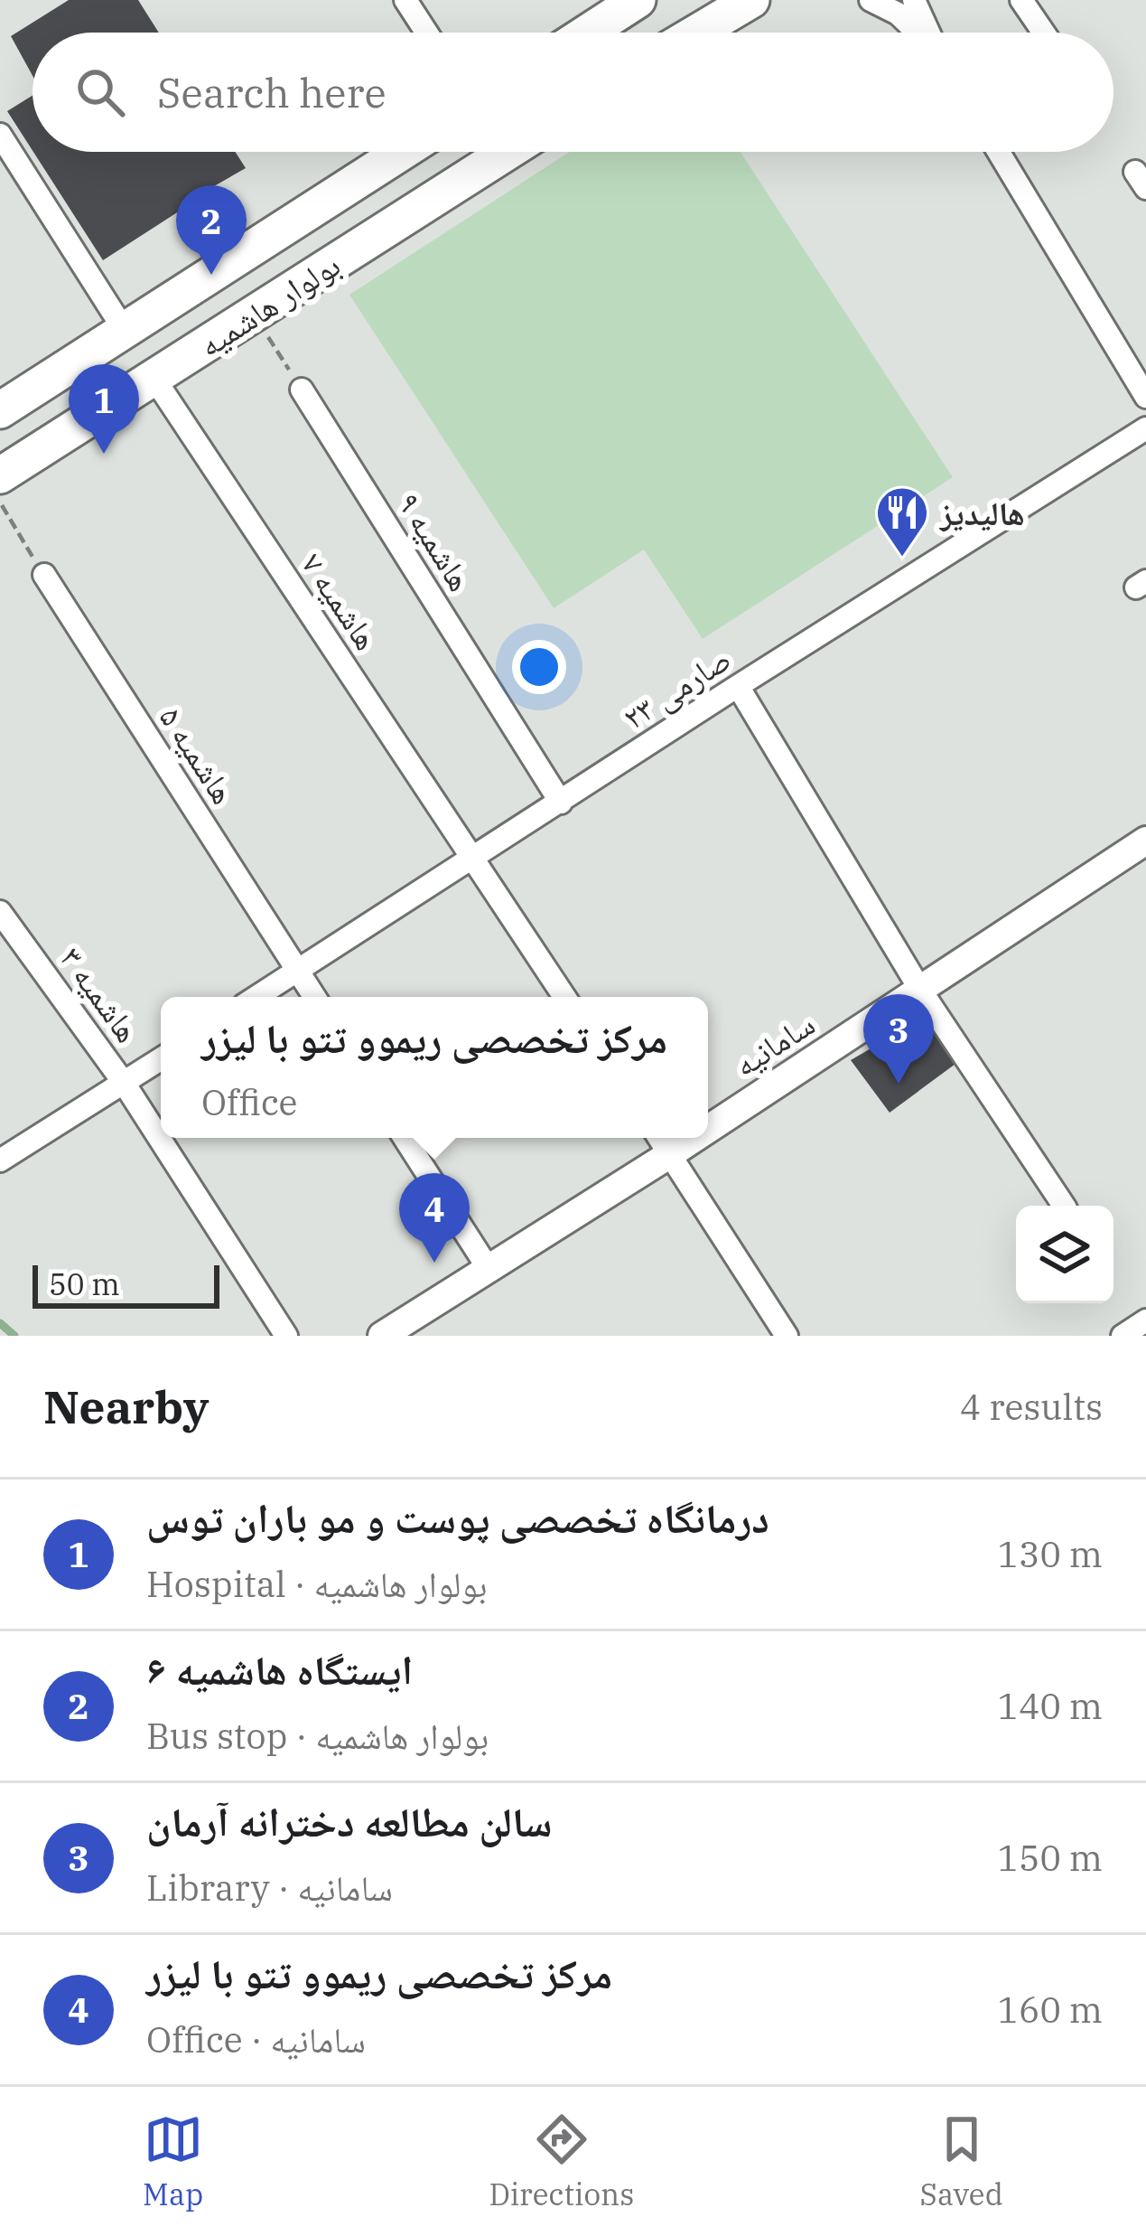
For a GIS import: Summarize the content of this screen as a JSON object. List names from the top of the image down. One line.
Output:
{"streets":{"main road":["بولوار هاشمیه"],"street":["هاشمیه ۹","هاشمیه ۷","صارمی ۲۳","هاشمیه ۵","هاشمیه ۳","سامانیه"]},"crossings":[["بولوار هاشمیه","هاشمیه ۷"],["هاشمیه ۹","صارمی ۲۳"],["هاشمیه ۷","صارمی ۲۳"],["صارمی ۲۳","هاشمیه ۵"]],"places":{"restaurant":["هالیدیز"]},"scale_bar":"50 m","page":{"search":"Search here","pins":["2","1","3","4"],"popup":["مرکز تخصصی ریموو تتو با لیزر","Office"],"scale":"50 m","heading":["Nearby","4 results"],"list":[{"mark":"1","name":"درمانگاه تخصصی پوست و مو باران توس","note":"Hospital · بولوار هاشمیه","value":"130 m"},{"mark":"2","name":"ایستگاه هاشمیه ۶","note":"Bus stop · بولوار هاشمیه","value":"140 m"},{"mark":"3","name":"سالن مطالعه دخترانه آرمان","note":"Library · سامانیه","value":"150 m"},{"mark":"4","name":"مرکز تخصصی ریموو تتو با لیزر","note":"Office · سامانیه","value":"160 m"}],"nav":["Map","Directions","Saved"]}}
